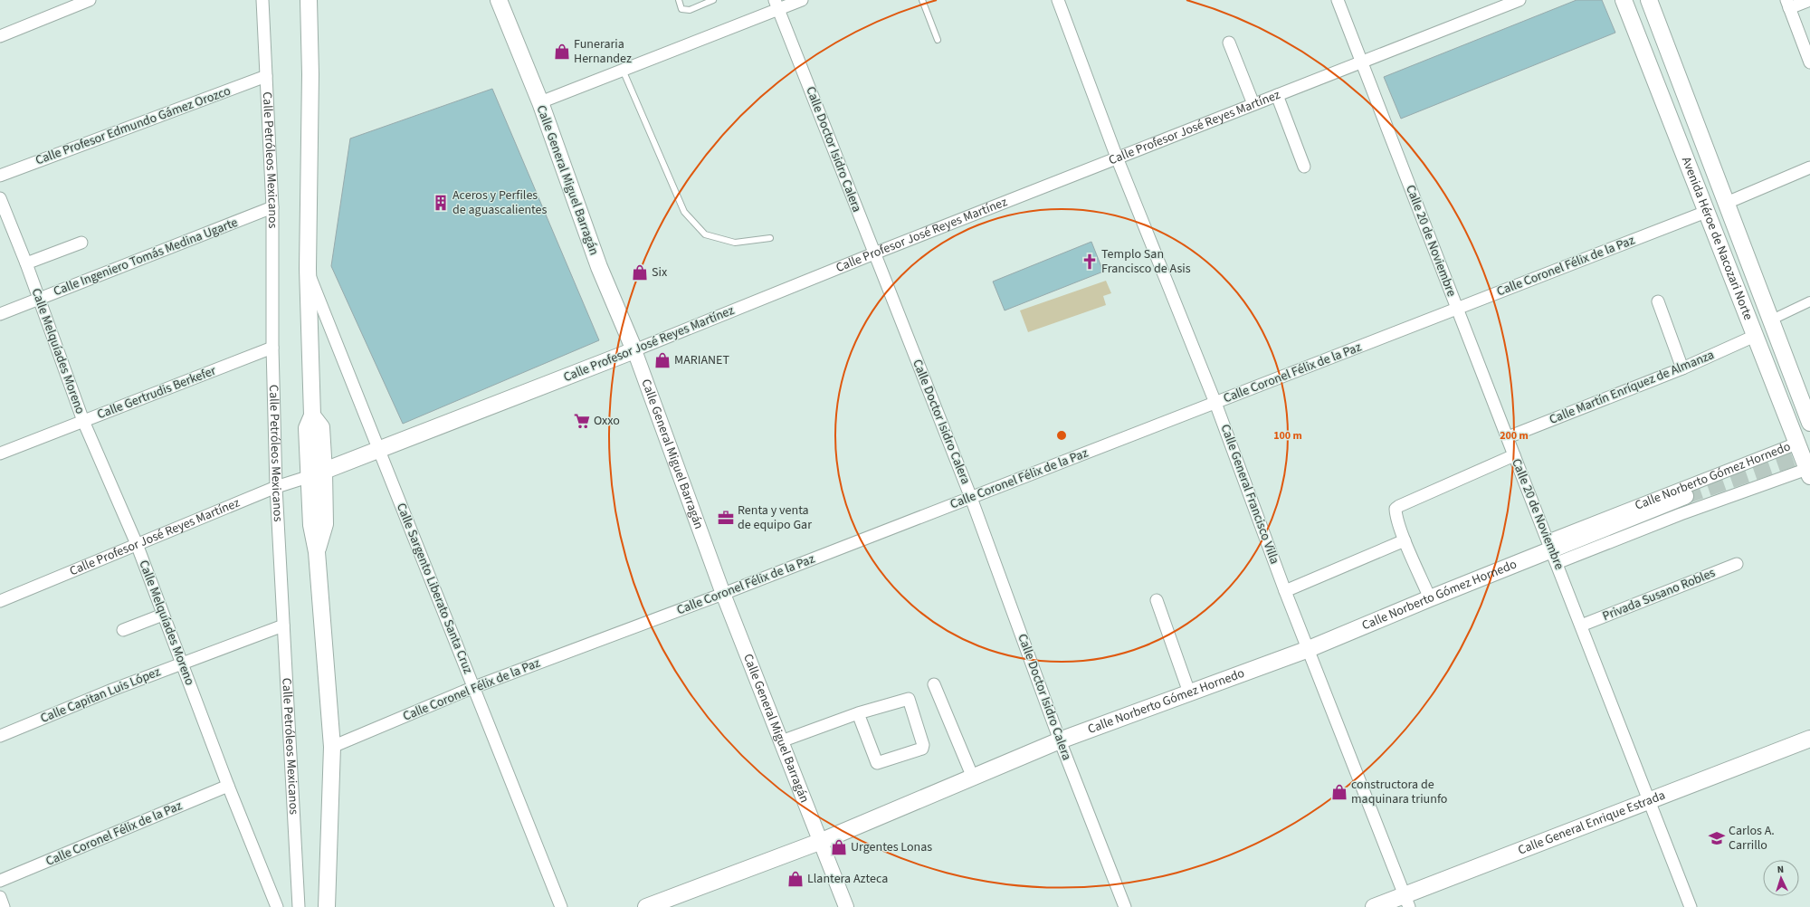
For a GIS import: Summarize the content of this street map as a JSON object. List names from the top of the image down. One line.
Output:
{"streets":{"main road":["Calle Profesor José Reyes Martínez","Calle General Miguel Barragán","Avenida Héroe de Nacozari Norte","Calle Norberto Gómez Hornedo","Calle General Enrique Estrada"],"street":["Calle Profesor Edmundo Gámez Orozco","Calle Doctor Isidro Calera","Calle Petróleos Mexicanos","Calle 20 de Noviembre","Calle Ingeniero Tomás Medina Ugarte","Calle Coronel Félix de la Paz","Calle Melquíades Moreno","Calle Martín Enríquez de Almanza","Calle Gertrudis Berkefer","Calle General Francisco Villa","Calle Sargento Liberato Santa Cruz","Privada Susano Robles","Calle Capitan Luis López"]},"crossings":[["Calle Profesor Edmundo Gámez Orozco","Calle Petróleos Mexicanos"],["Calle Profesor José Reyes Martínez","Calle Doctor Isidro Calera"],["Calle Profesor José Reyes Martínez","Calle Petróleos Mexicanos"],["Calle Profesor José Reyes Martínez","Calle General Miguel Barragán"],["Calle Profesor José Reyes Martínez","Calle 20 de Noviembre"],["Calle Profesor José Reyes Martínez","Calle Melquíades Moreno"],["Calle Profesor José Reyes Martínez","Calle General Francisco Villa"],["Calle Profesor José Reyes Martínez","Calle Sargento Liberato Santa Cruz"],["Calle Doctor Isidro Calera","Calle Coronel Félix de la Paz"],["Calle Doctor Isidro Calera","Calle Norberto Gómez Hornedo"],["Calle Petróleos Mexicanos","Calle Ingeniero Tomás Medina Ugarte"],["Calle Petróleos Mexicanos","Calle Gertrudis Berkefer"],["Calle Petróleos Mexicanos","Calle Capitan Luis López"],["Calle General Miguel Barragán","Calle Coronel Félix de la Paz"],["Calle General Miguel Barragán","Calle Norberto Gómez Hornedo"],["Avenida Héroe de Nacozari Norte","Calle Coronel Félix de la Paz"],["Avenida Héroe de Nacozari Norte","Calle Martín Enríquez de Almanza"],["Avenida Héroe de Nacozari Norte","Calle Norberto Gómez Hornedo"],["Calle 20 de Noviembre","Calle Coronel Félix de la Paz"],["Calle 20 de Noviembre","Calle Martín Enríquez de Almanza"],["Calle 20 de Noviembre","Calle Norberto Gómez Hornedo"],["Calle 20 de Noviembre","Privada Susano Robles"],["Calle 20 de Noviembre","Calle General Enrique Estrada"],["Calle Ingeniero Tomás Medina Ugarte","Calle Melquíades Moreno"],["Calle Coronel Félix de la Paz","Calle Melquíades Moreno"],["Calle Coronel Félix de la Paz","Calle General Francisco Villa"],["Calle Coronel Félix de la Paz","Calle Sargento Liberato Santa Cruz"],["Calle Melquíades Moreno","Calle Gertrudis Berkefer"],["Calle Melquíades Moreno","Calle Capitan Luis López"],["Calle Norberto Gómez Hornedo","Calle General Francisco Villa"],["Calle General Francisco Villa","Calle General Enrique Estrada"]],"places":{"shop":["Funeraria Hernandez","Six","MARIANET","constructora de maquinara triunfo","Urgentes Lonas","Llantera Azteca"],"building":["Aceros y Perfiles de aguascalientes"],"church":["Templo San Francisco de Asis"],"supermarket":["Oxxo"],"office":["Renta y venta de equipo Gar"],"school or university":["Carlos A. Carrillo"]},"north":"top","rings":["100 m","200 m"]}
